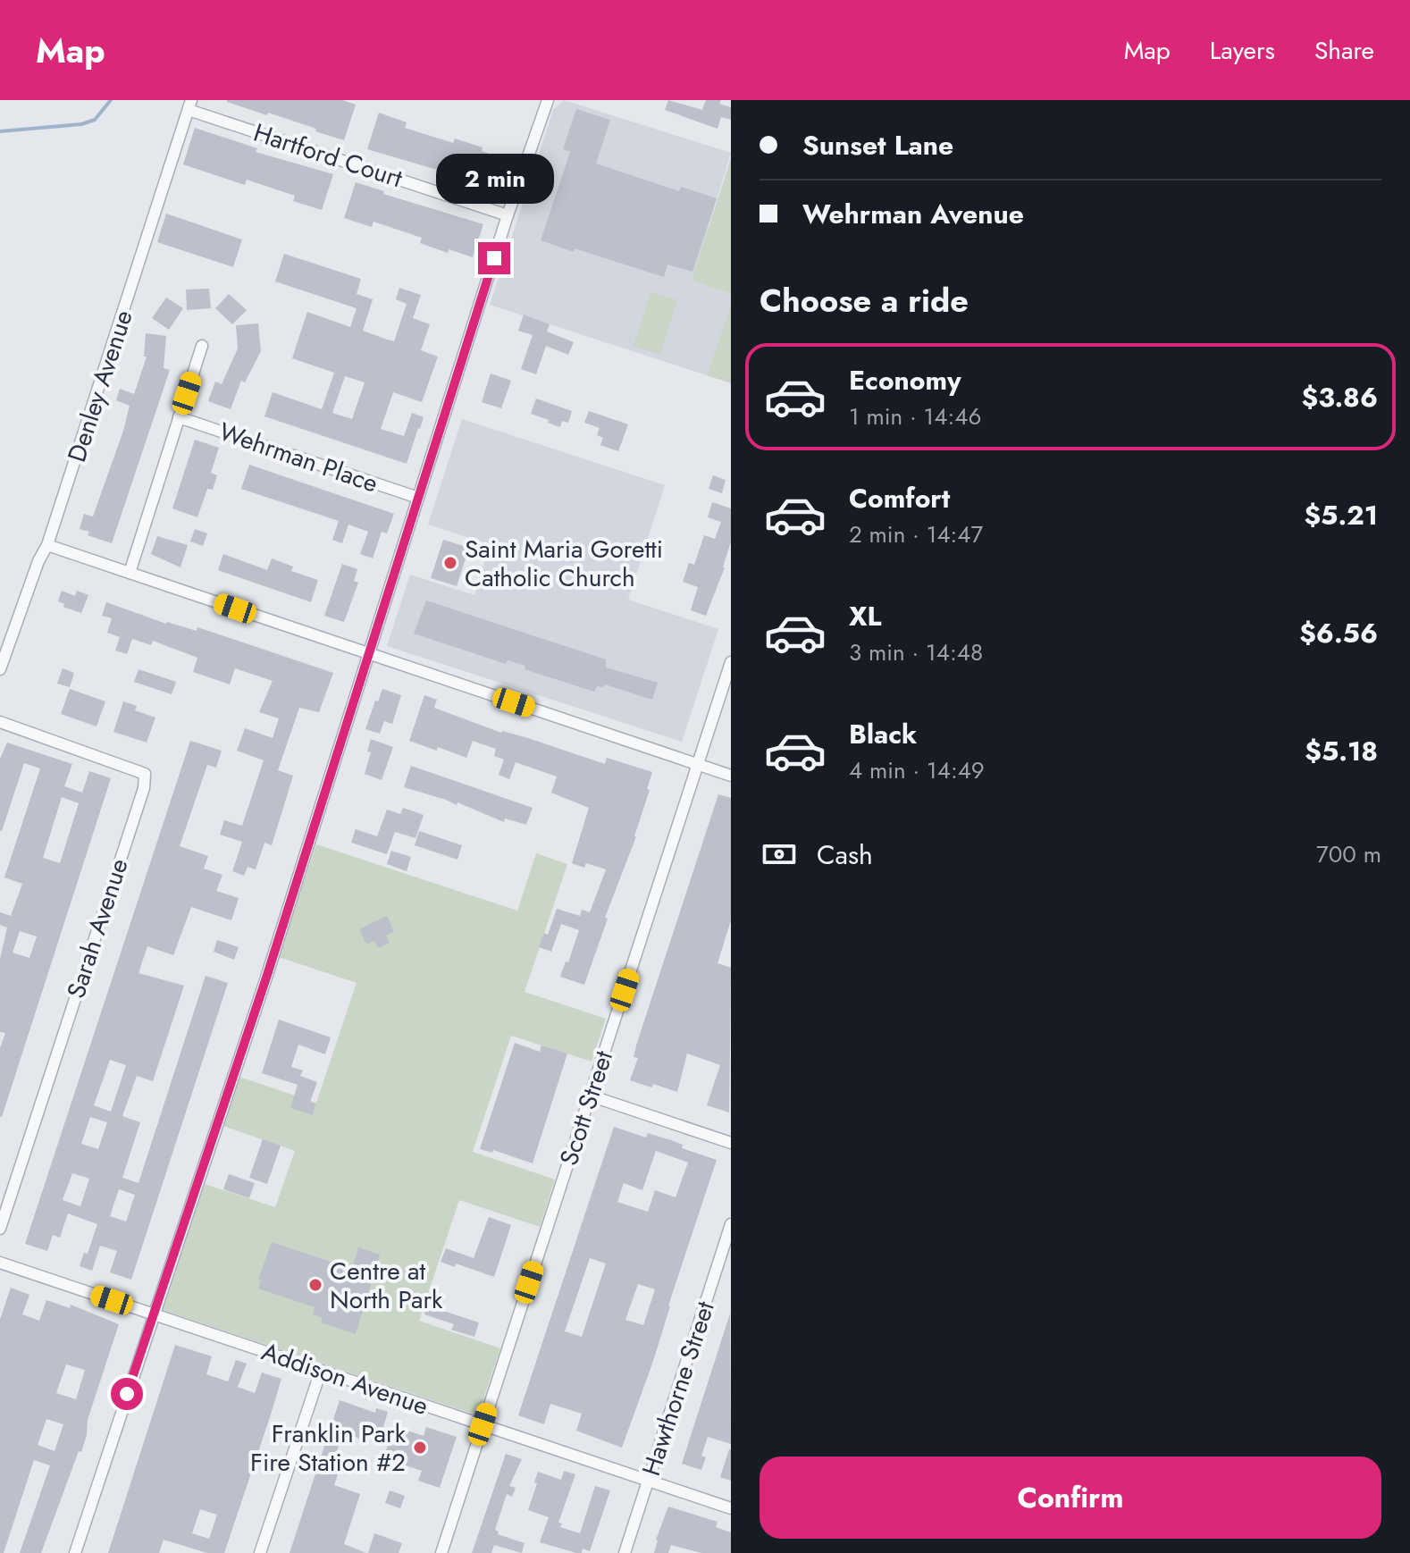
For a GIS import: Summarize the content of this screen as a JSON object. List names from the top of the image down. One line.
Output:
{"streets":{"street":["Hartford Court","Denley Avenue","Wehrman Place","Sarah Avenue","Scott Street","Addison Avenue","Hawthorne Street"]},"crossings":[["Hartford Court","Denley Avenue"],["Scott Street","Addison Avenue"],["Addison Avenue","Hawthorne Street"]],"places":["Saint Maria Goretti Catholic Church","Centre at North Park","Franklin Park Fire Station #2"],"page":{"header":"Map","nav":["Map","Layers","Share"],"banner":["Sunset Lane","Wehrman Avenue"],"bubble":"2 min","heading":"Choose a ride","list":[{"name":"Economy","note":"1 min · 14:46","value":"$3.86"},{"name":"Comfort","note":"2 min · 14:47","value":"$5.21"},{"name":"XL","note":"3 min · 14:48","value":"$6.56"},{"name":"Black","note":"4 min · 14:49","value":"$5.18"}],"pay":["Cash","700 m"],"buttons":"Confirm"}}
